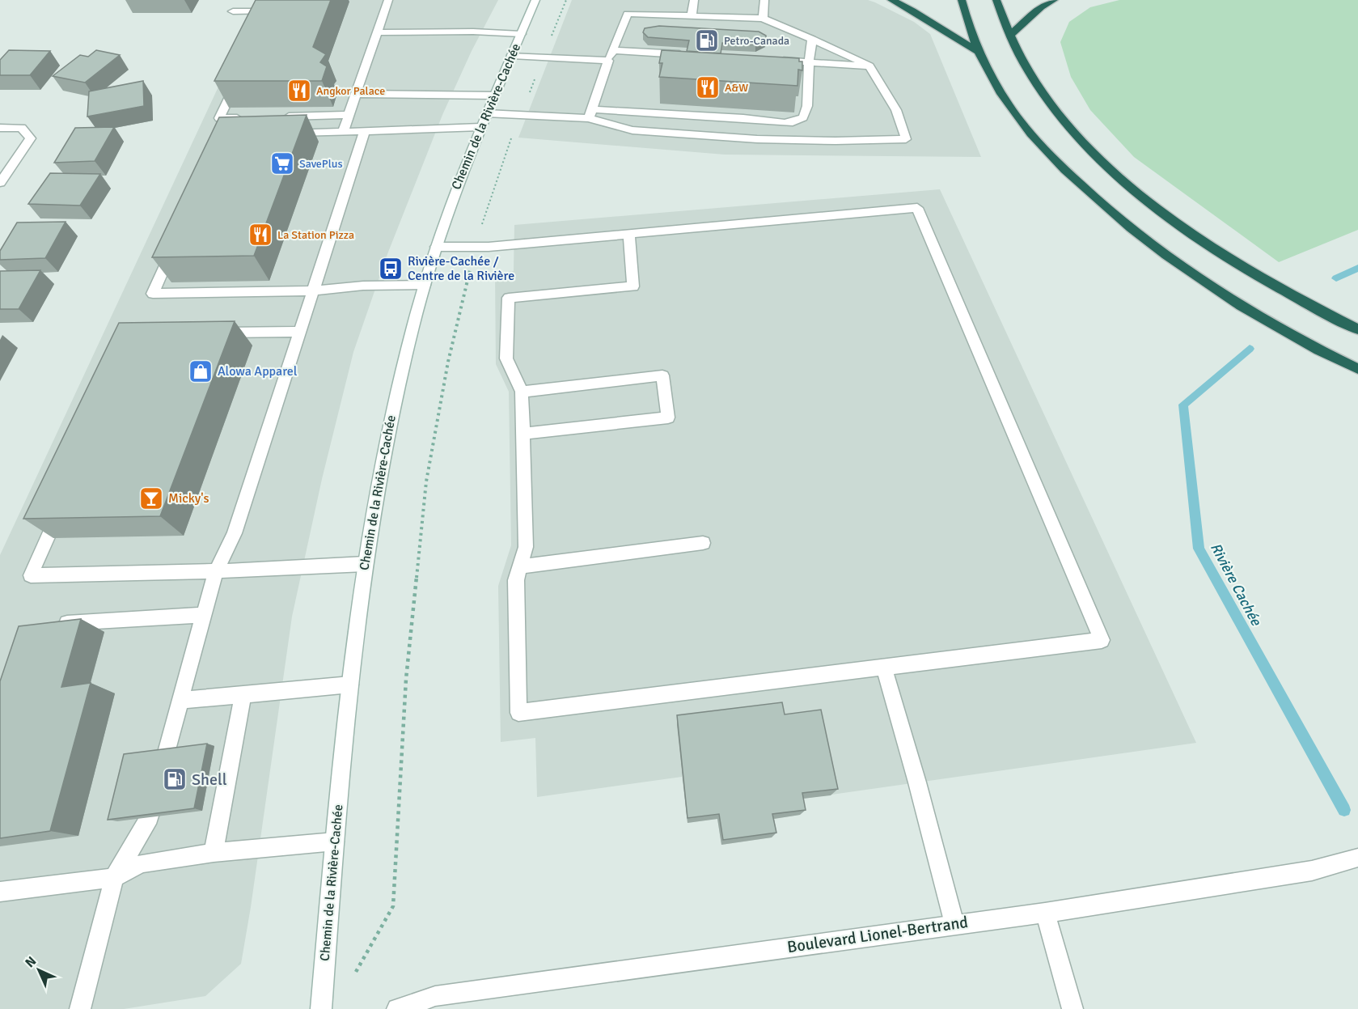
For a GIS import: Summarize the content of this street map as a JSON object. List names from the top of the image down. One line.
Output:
{"streets":{"street":["Chemin de la Rivière-Cachée","Boulevard Lionel-Bertrand"]},"water":["Rivière Cachée"],"places":{"fuel station":["Petro-Canada","Shell"],"restaurant":["A&W","Angkor Palace","La Station Pizza"],"supermarket":["SavePlus"],"bus stop":["Rivière-Cachée / Centre de la Rivière"],"shop":["Alowa Apparel"],"bar":["Micky's"]},"north":"top left"}
